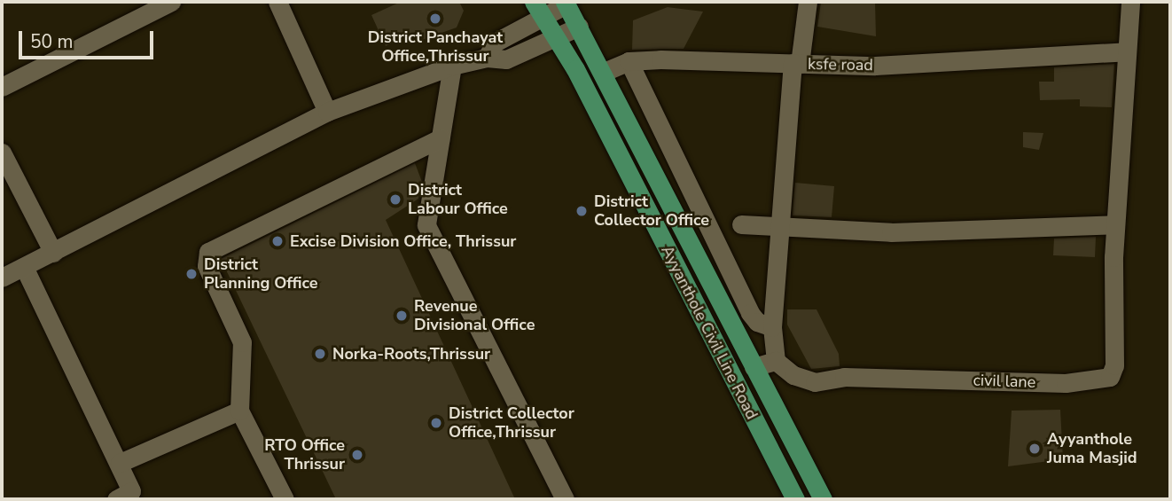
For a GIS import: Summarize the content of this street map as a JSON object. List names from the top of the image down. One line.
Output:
{"streets":{"main road":["Ayyanthole Civil Line Road"],"street":["ksfe road","civil lane"]},"crossings":[["ksfe road","Ayyanthole Civil Line Road"],["ksfe road","civil lane"]],"places":["District Panchayat Office,Thrissur","District Labour Office","District Collector Office","Excise Division Office, Thrissur","District Planning Office","Revenue Divisional Office","Norka-Roots,Thrissur","District Collector Office,Thrissur","Ayyanthole Juma Masjid","RTO Office Thrissur"],"scale_bar":"50 m"}
